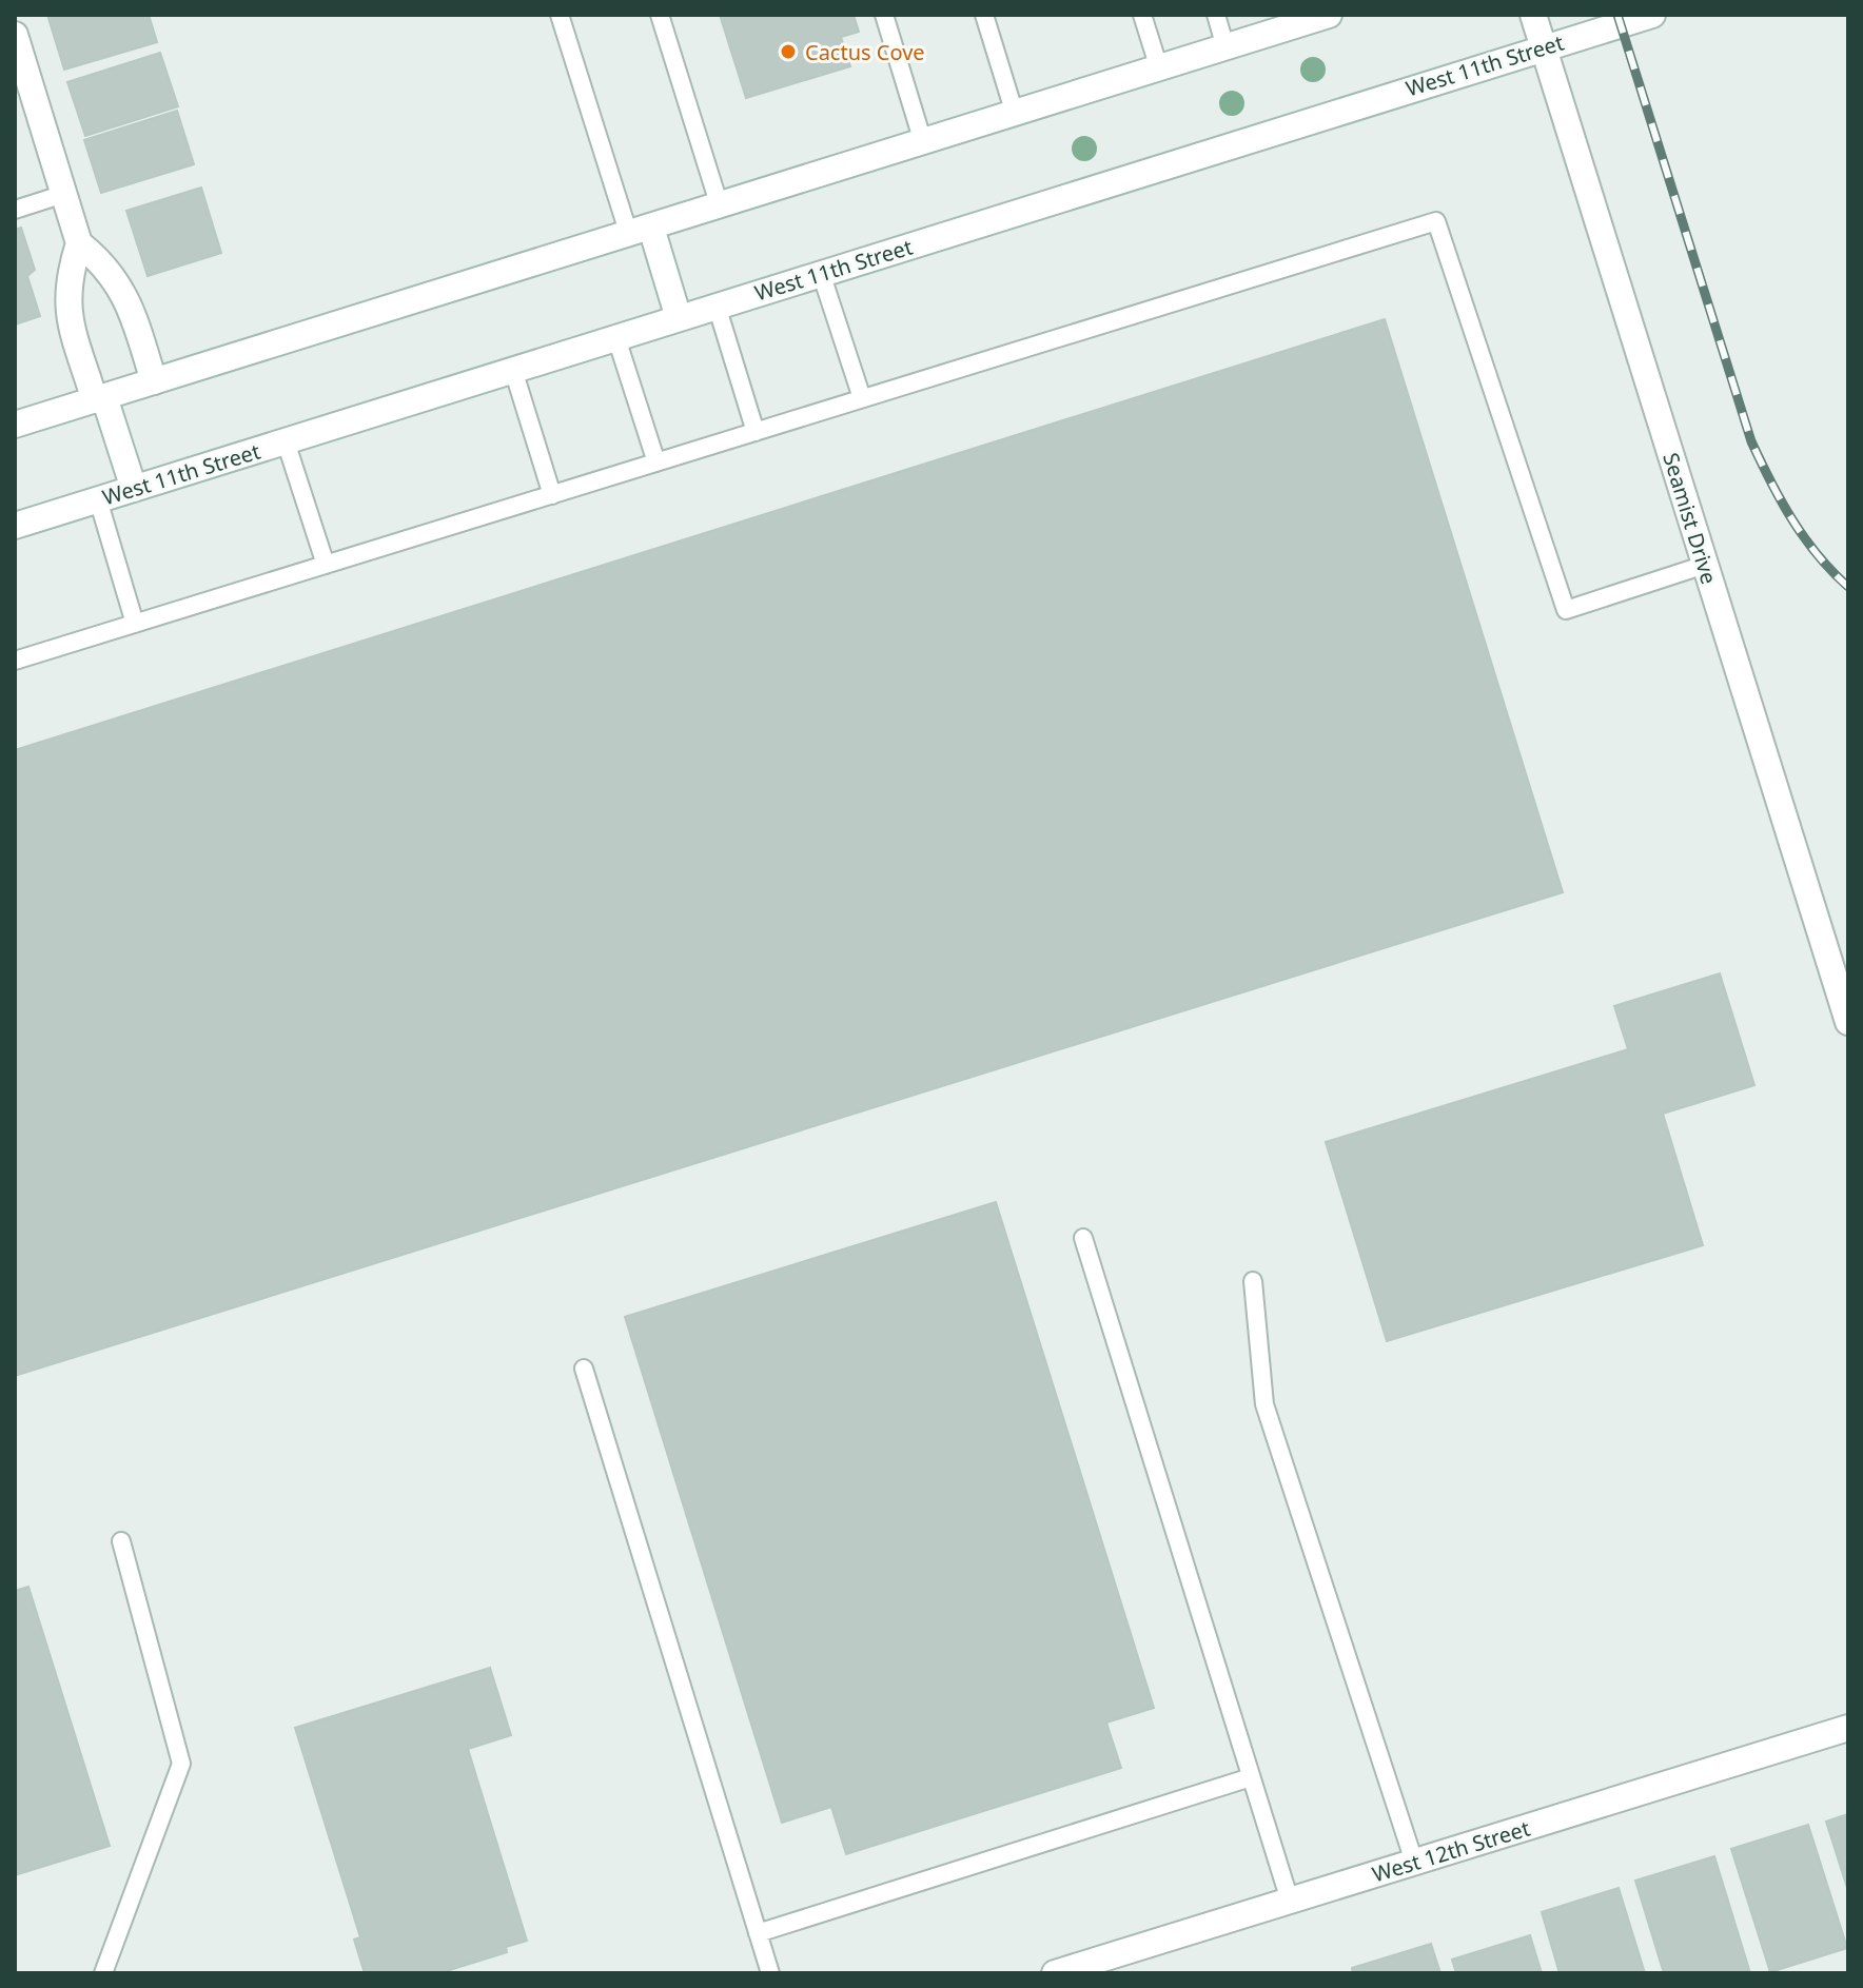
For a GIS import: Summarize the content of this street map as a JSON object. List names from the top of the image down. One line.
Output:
{"streets":{"main road":["West 11th Street","Seamist Drive","West 12th Street"]},"crossings":[["West 11th Street","Seamist Drive"]],"places":["Cactus Cove"]}
